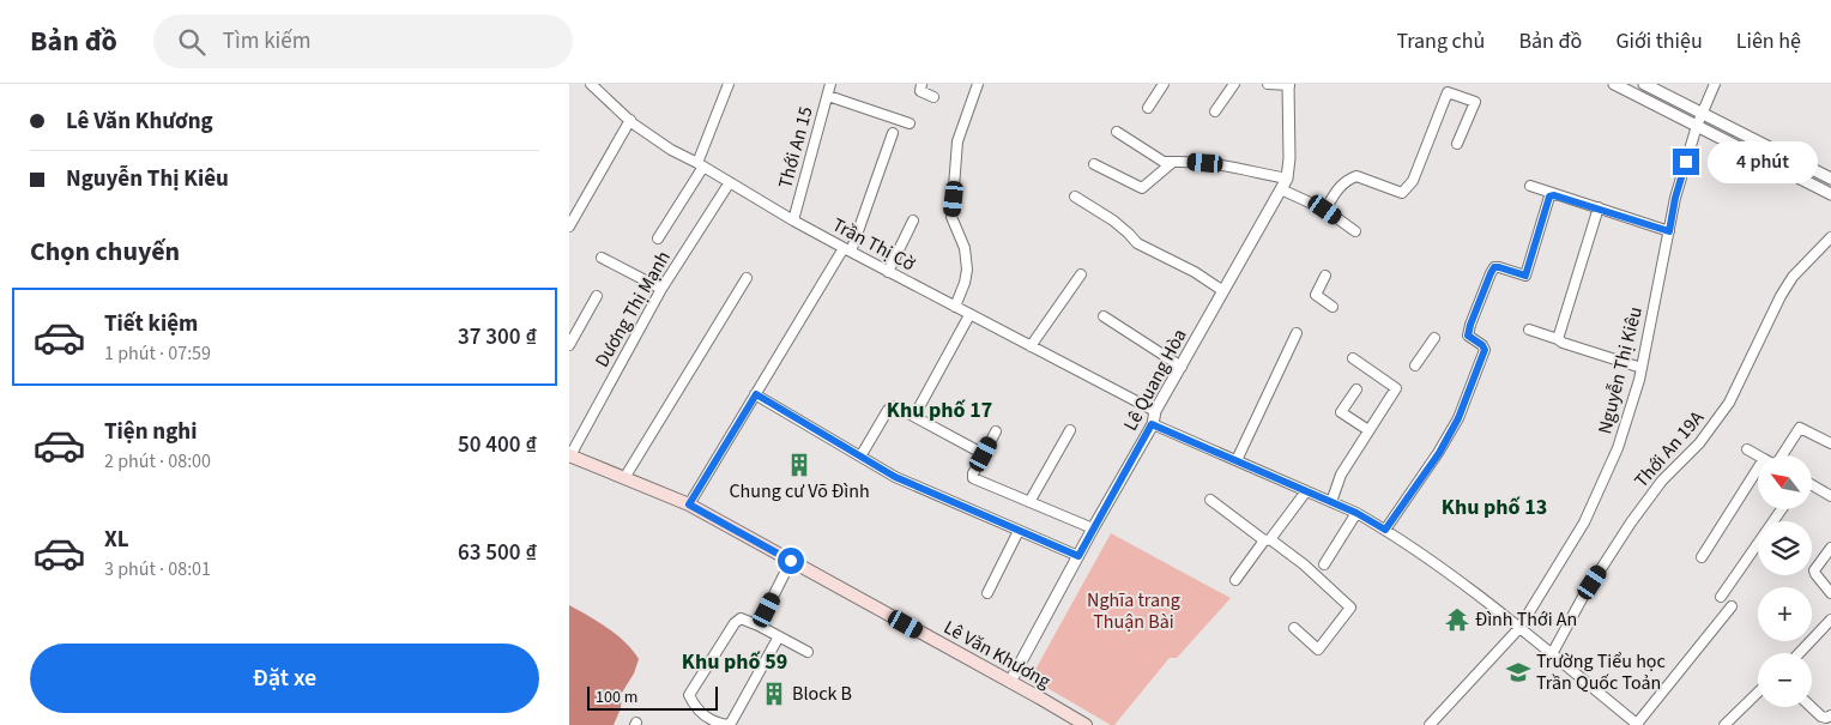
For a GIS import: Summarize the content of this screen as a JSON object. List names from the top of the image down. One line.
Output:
{"streets":{"main road":["Lê Văn Khương"],"street":["Thới An 15","Trần Thị Cờ","Dương Thị Mạnh","Nguyễn Thị Kiêu","Lê Quang Hòa","Thới An 19A"]},"crossings":[["Thới An 15","Trần Thị Cờ"],["Trần Thị Cờ","Dương Thị Mạnh"],["Trần Thị Cờ","Lê Quang Hòa"],["Dương Thị Mạnh","Lê Văn Khương"],["Lê Quang Hòa","Lê Văn Khương"]],"districts":["Khu phố 17","Khu phố 13","Khu phố 59"],"parks":["Nghĩa trang Thuận Bài"],"places":{"building":["Chung cư Võ Đình","Block B"],"temple":["Đình Thới An"],"school or university":["Trường Tiểu học Trần Quốc Toản"]},"scale_bar":"100 m","north":"top left","page":{"header":"Bản đồ","search":"Tìm kiếm","nav":["Trang chủ","Bản đồ","Giới thiệu","Liên hệ"],"banner":["Lê Văn Khương","Nguyễn Thị Kiêu"],"bubble":"4 phút","heading":"Chọn chuyến","list":[{"name":"Tiết kiệm","note":"1 phút · 07:59","value":"37 300 ₫"},{"name":"Tiện nghi","note":"2 phút · 08:00","value":"50 400 ₫"},{"name":"XL","note":"3 phút · 08:01","value":"63 500 ₫"}],"map_buttons":["+","−"],"buttons":"Đặt xe","scale":"100 m"}}
